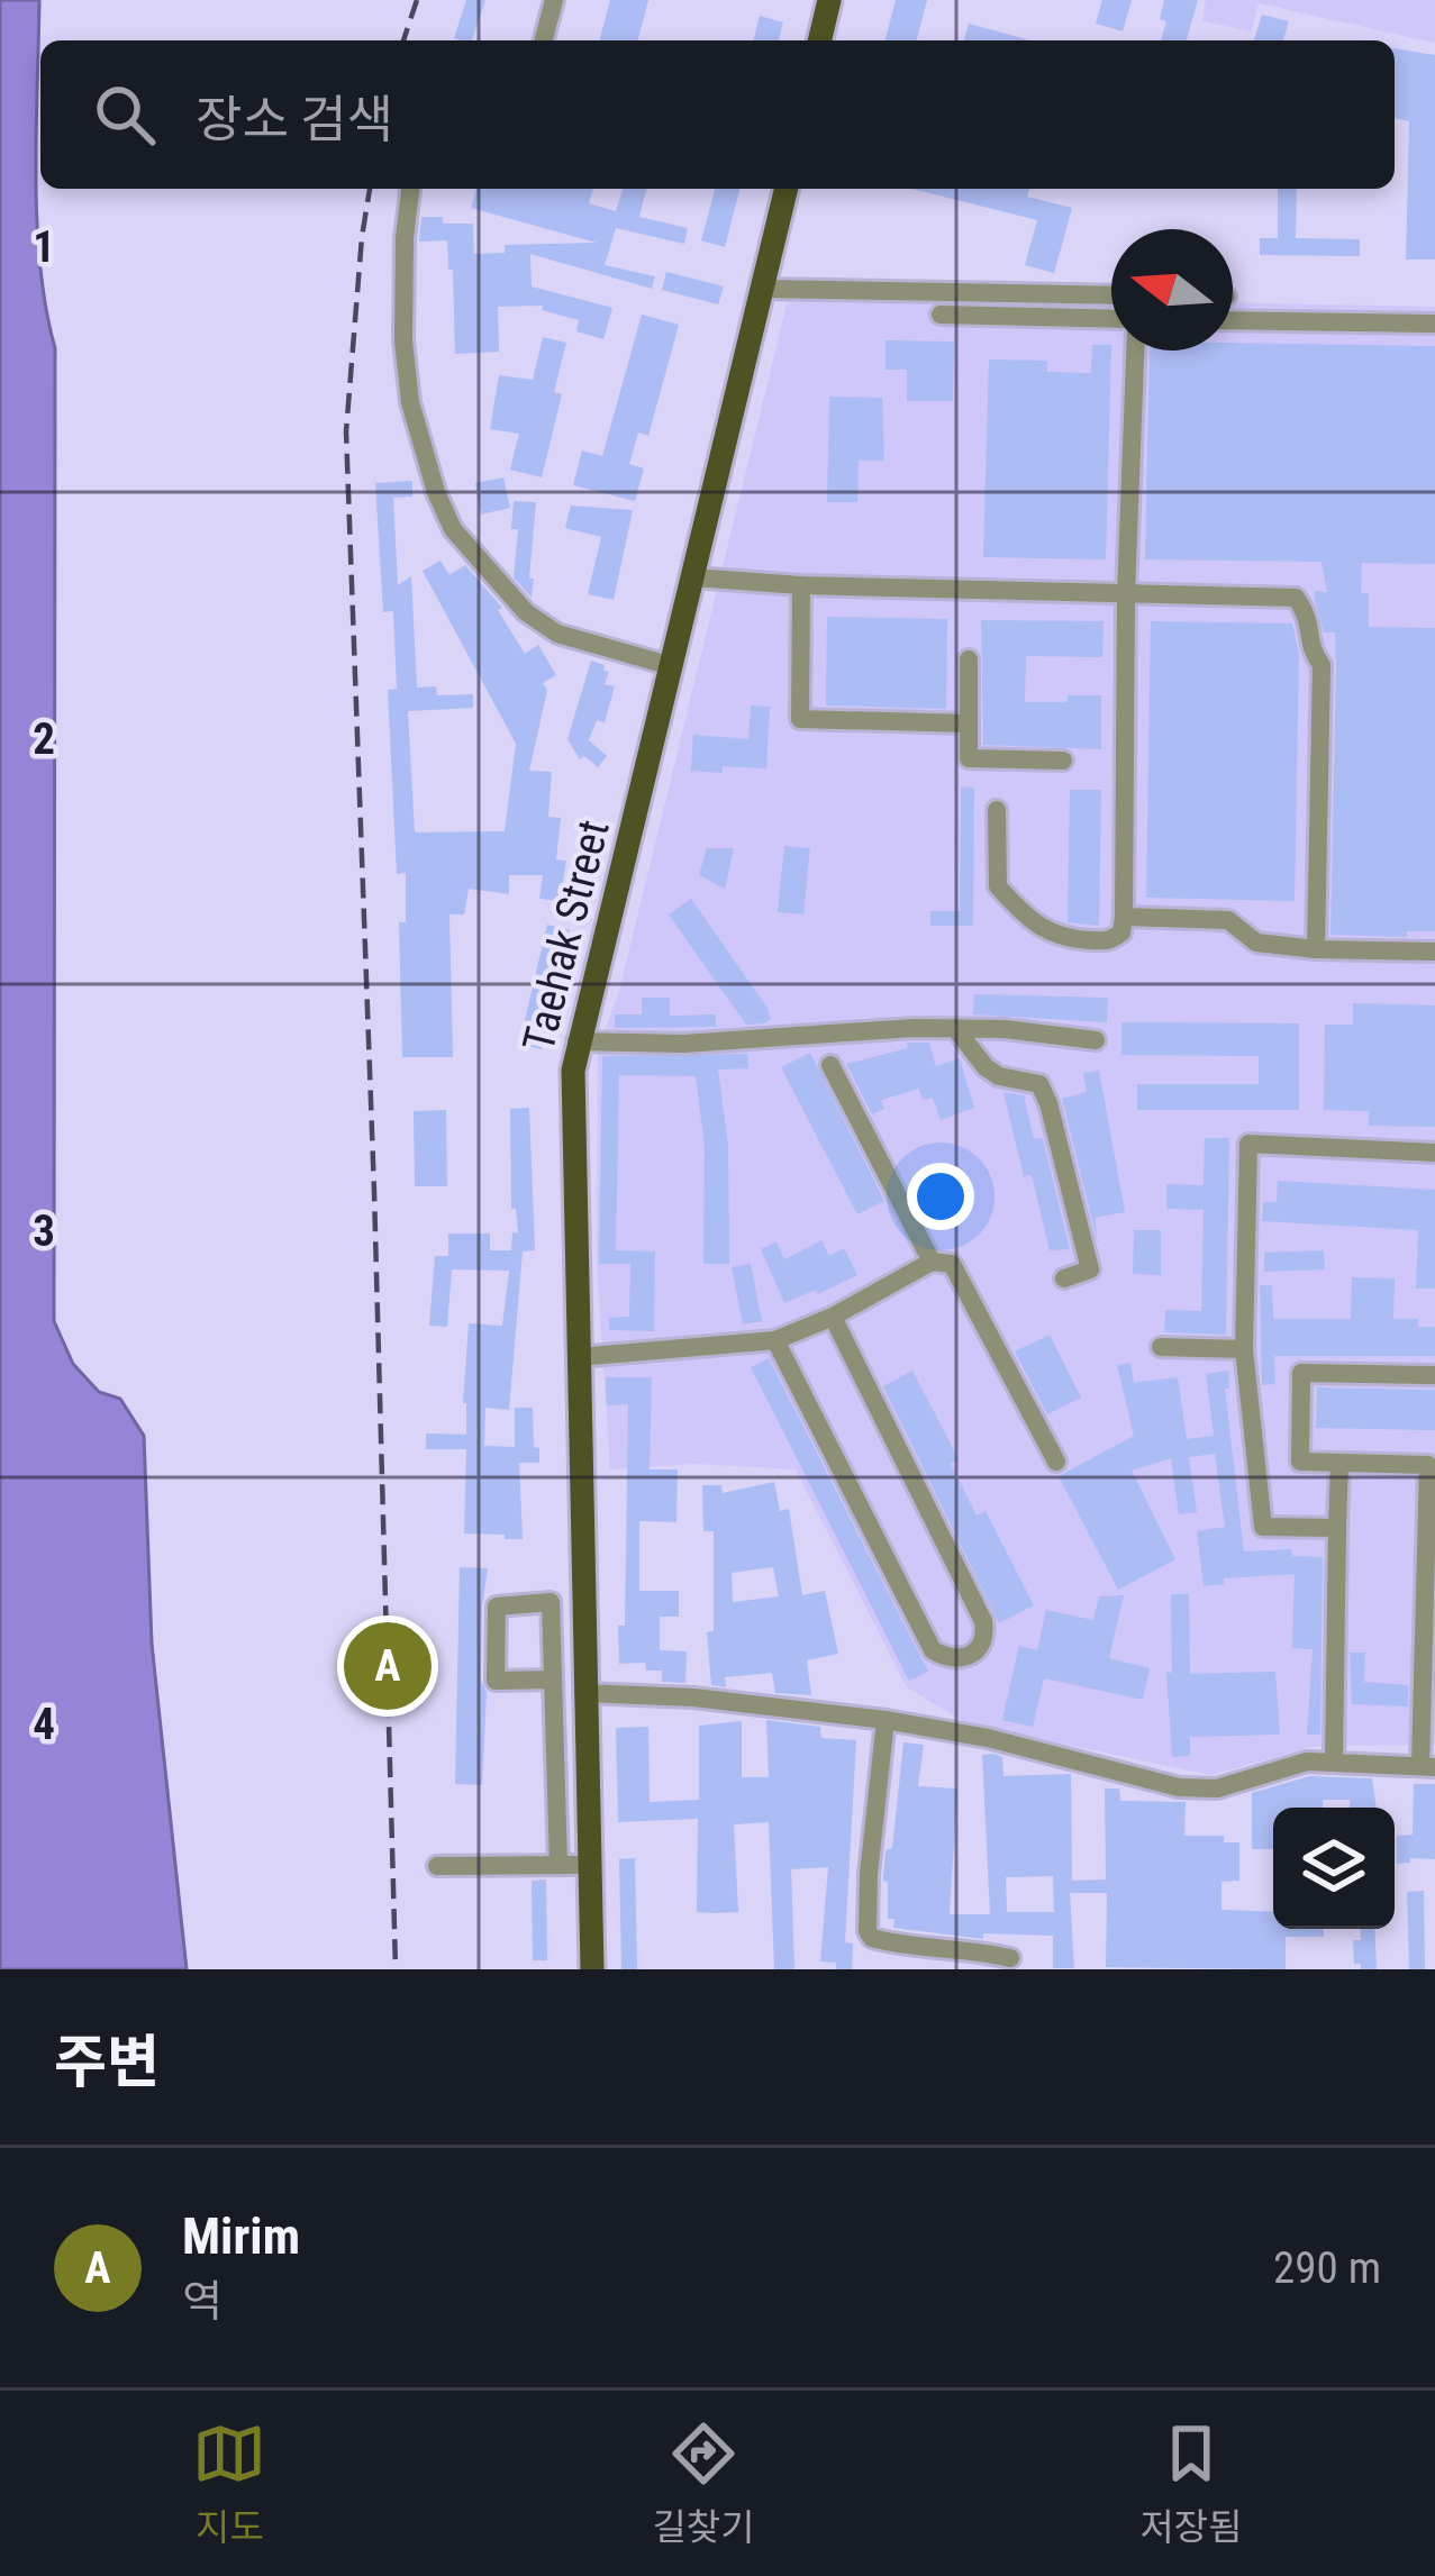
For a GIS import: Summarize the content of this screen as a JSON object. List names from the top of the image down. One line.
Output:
{"streets":{"main road":["Taehak Street"]},"north":"left","page":{"search":"장소 검색","pins":"A","heading":"주변","list":[{"mark":"A","name":"Mirim","note":"역","value":"290 m"}],"nav":["지도","길찾기","저장됨"]},"grid":{"rows":["1","2","3","4"]}}
